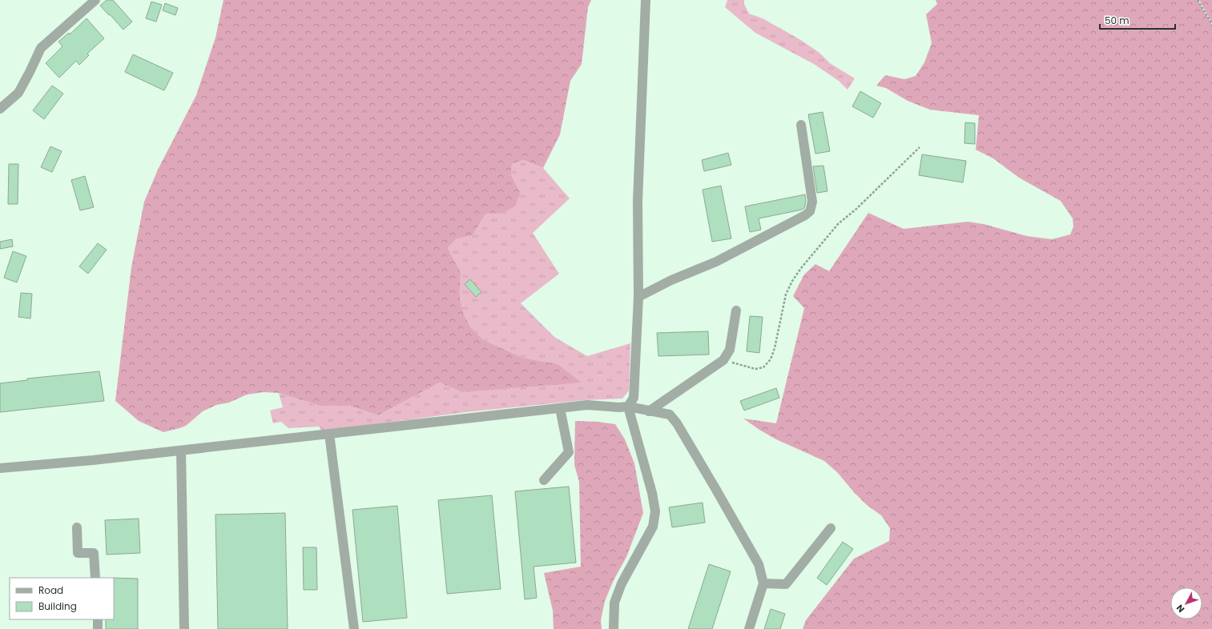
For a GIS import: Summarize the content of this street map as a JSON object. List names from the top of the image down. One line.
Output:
{"legend":["Road","Building"],"scale_bar":"50 m","north":"bottom left"}
